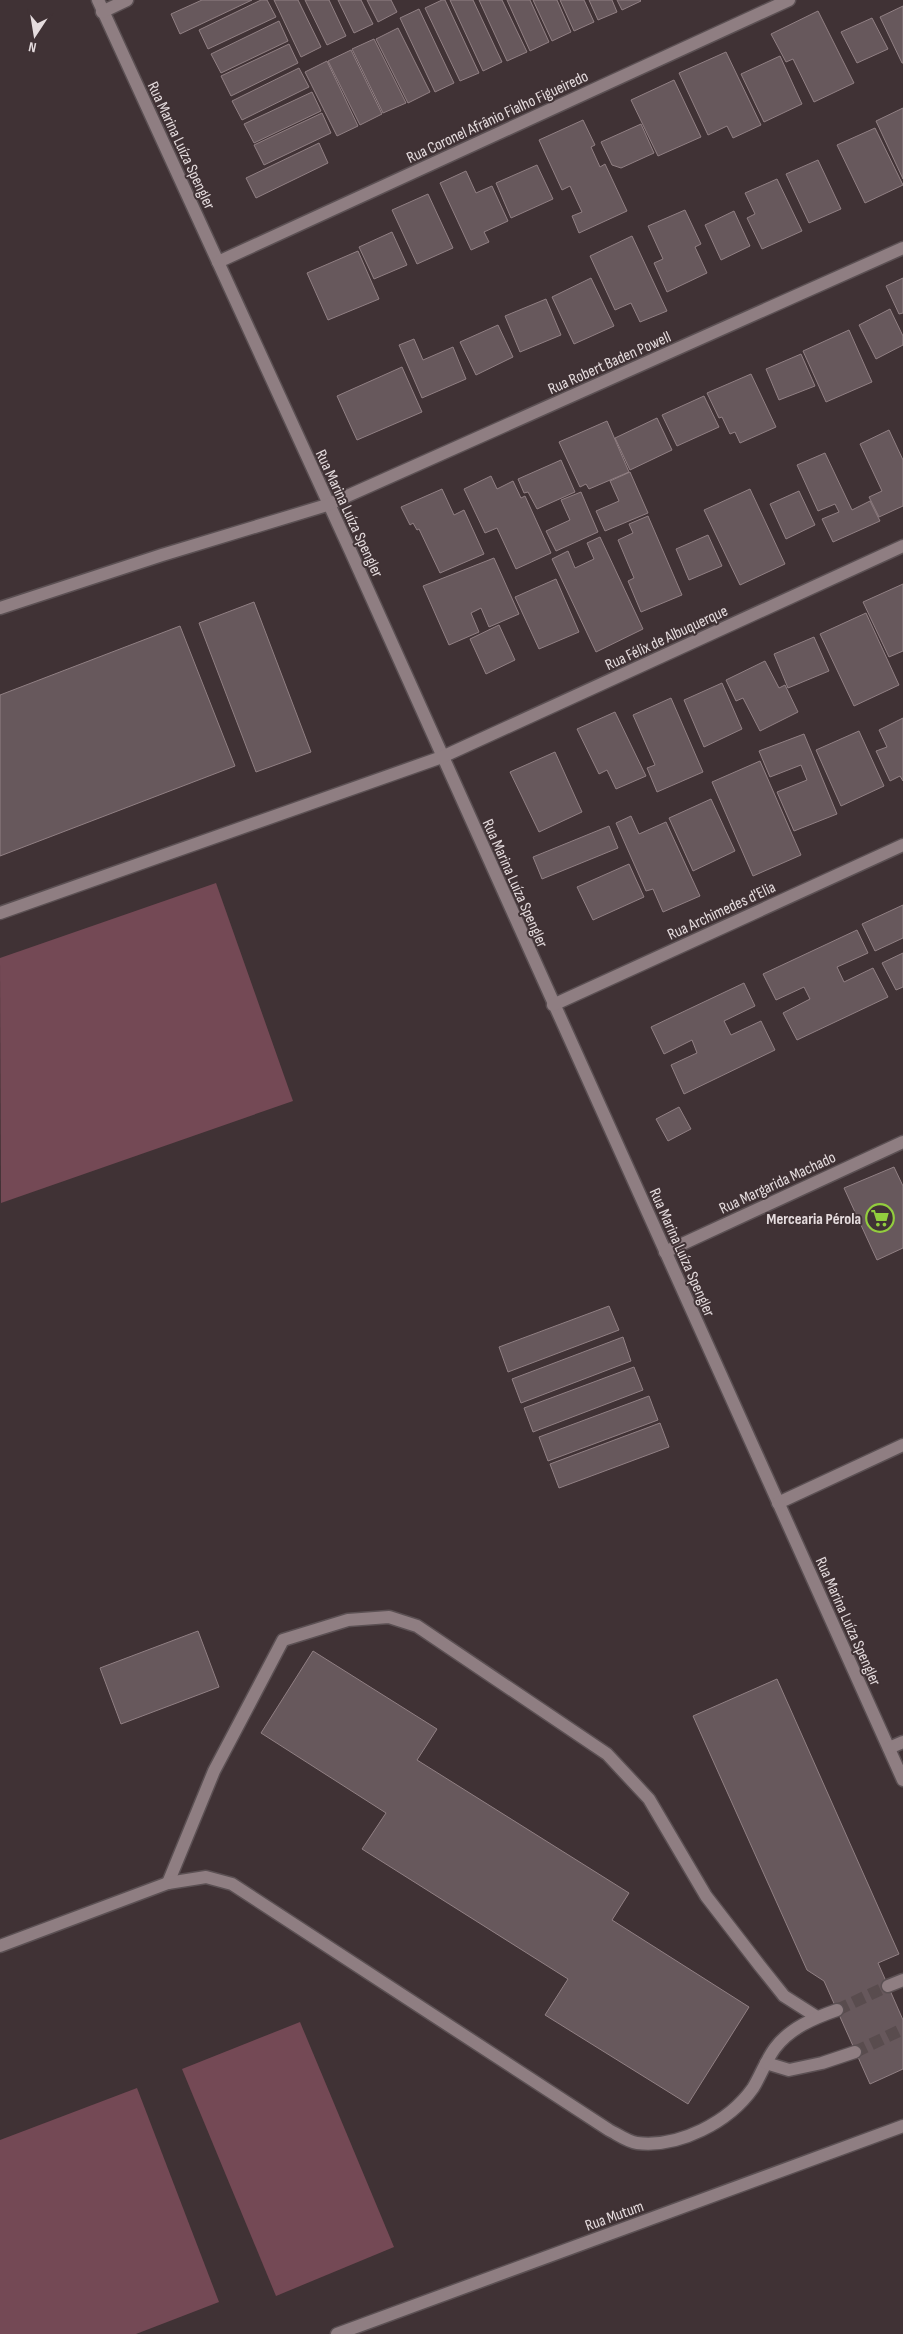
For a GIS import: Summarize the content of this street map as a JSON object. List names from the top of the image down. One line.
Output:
{"streets":{"street":["Rua Coronel Afrânio Fialho Figueiredo","Rua Marina Luíza Spengler","Rua Robert Baden Powell","Rua Félix de Albuquerque","Rua Archimedes d'Elia","Rua Margarida Machado","Rua Mutum"]},"crossings":[["Rua Coronel Afrânio Fialho Figueiredo","Rua Marina Luíza Spengler"],["Rua Marina Luíza Spengler","Rua Robert Baden Powell"],["Rua Marina Luíza Spengler","Rua Félix de Albuquerque"],["Rua Marina Luíza Spengler","Rua Archimedes d'Elia"],["Rua Marina Luíza Spengler","Rua Margarida Machado"]],"places":{"supermarket":["Mercearia Pérola"]},"north":"bottom"}
